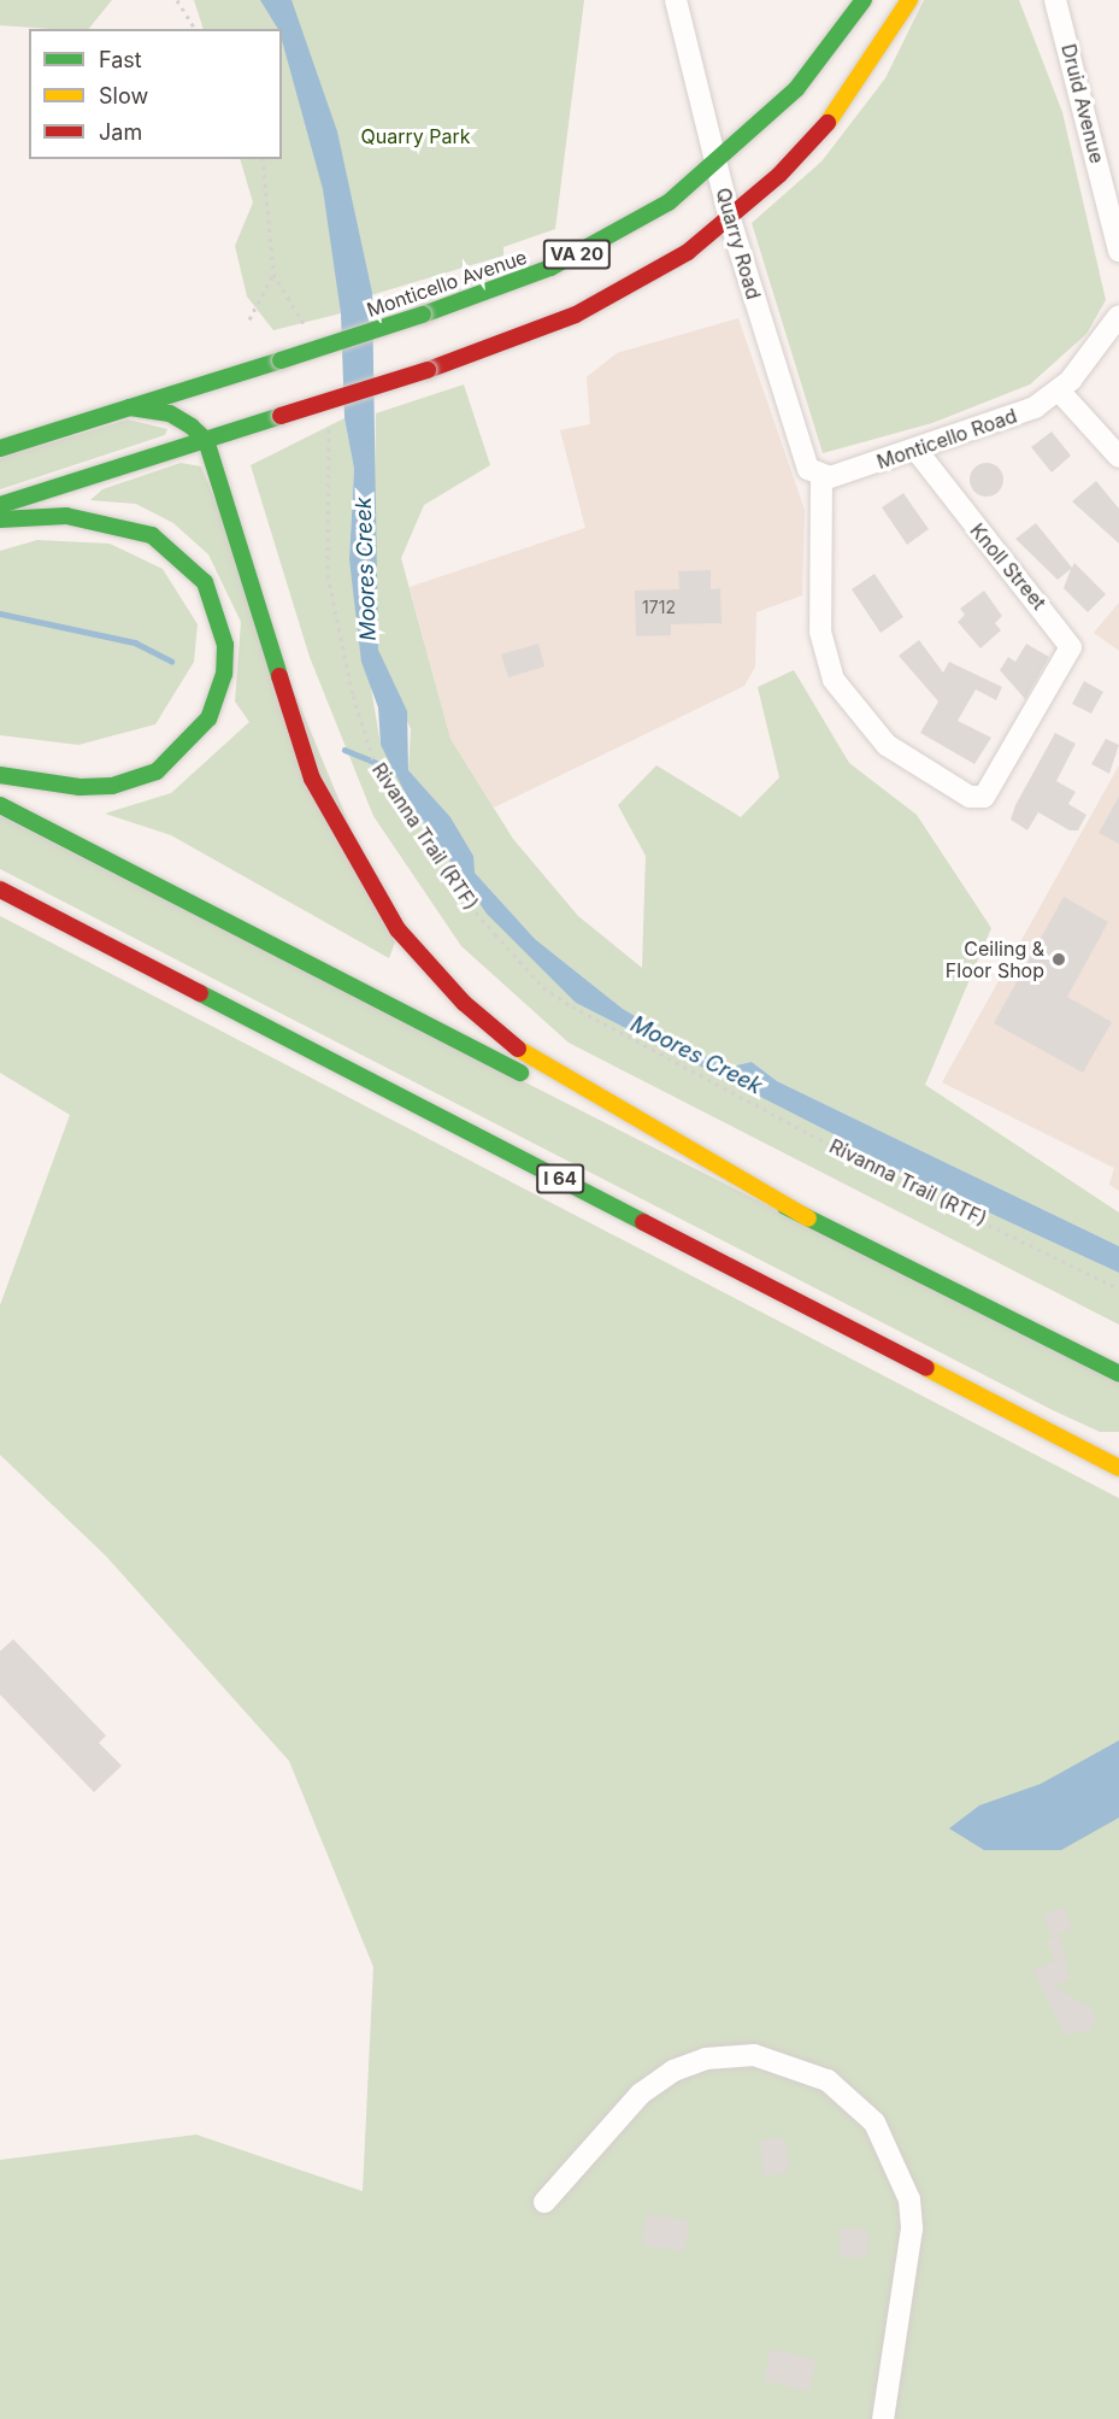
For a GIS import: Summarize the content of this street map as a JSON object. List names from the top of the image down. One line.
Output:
{"streets":{"main road":["VA 20","Monticello Avenue","I 64"],"street":["Druid Avenue","Quarry Road","Monticello Road","Knoll Street"],"path":["Rivanna Trail (RTF)"]},"crossings":[["Quarry Road","VA 20"],["Quarry Road","Monticello Avenue"],["Quarry Road","Monticello Road"],["Quarry Road","Knoll Street"],["Monticello Road","Knoll Street"]],"water":["Moores Creek"],"parks":["Quarry Park"],"places":["Ceiling & Floor Shop"],"house_numbers":["1712"],"legend":["Fast","Slow","Jam"]}
